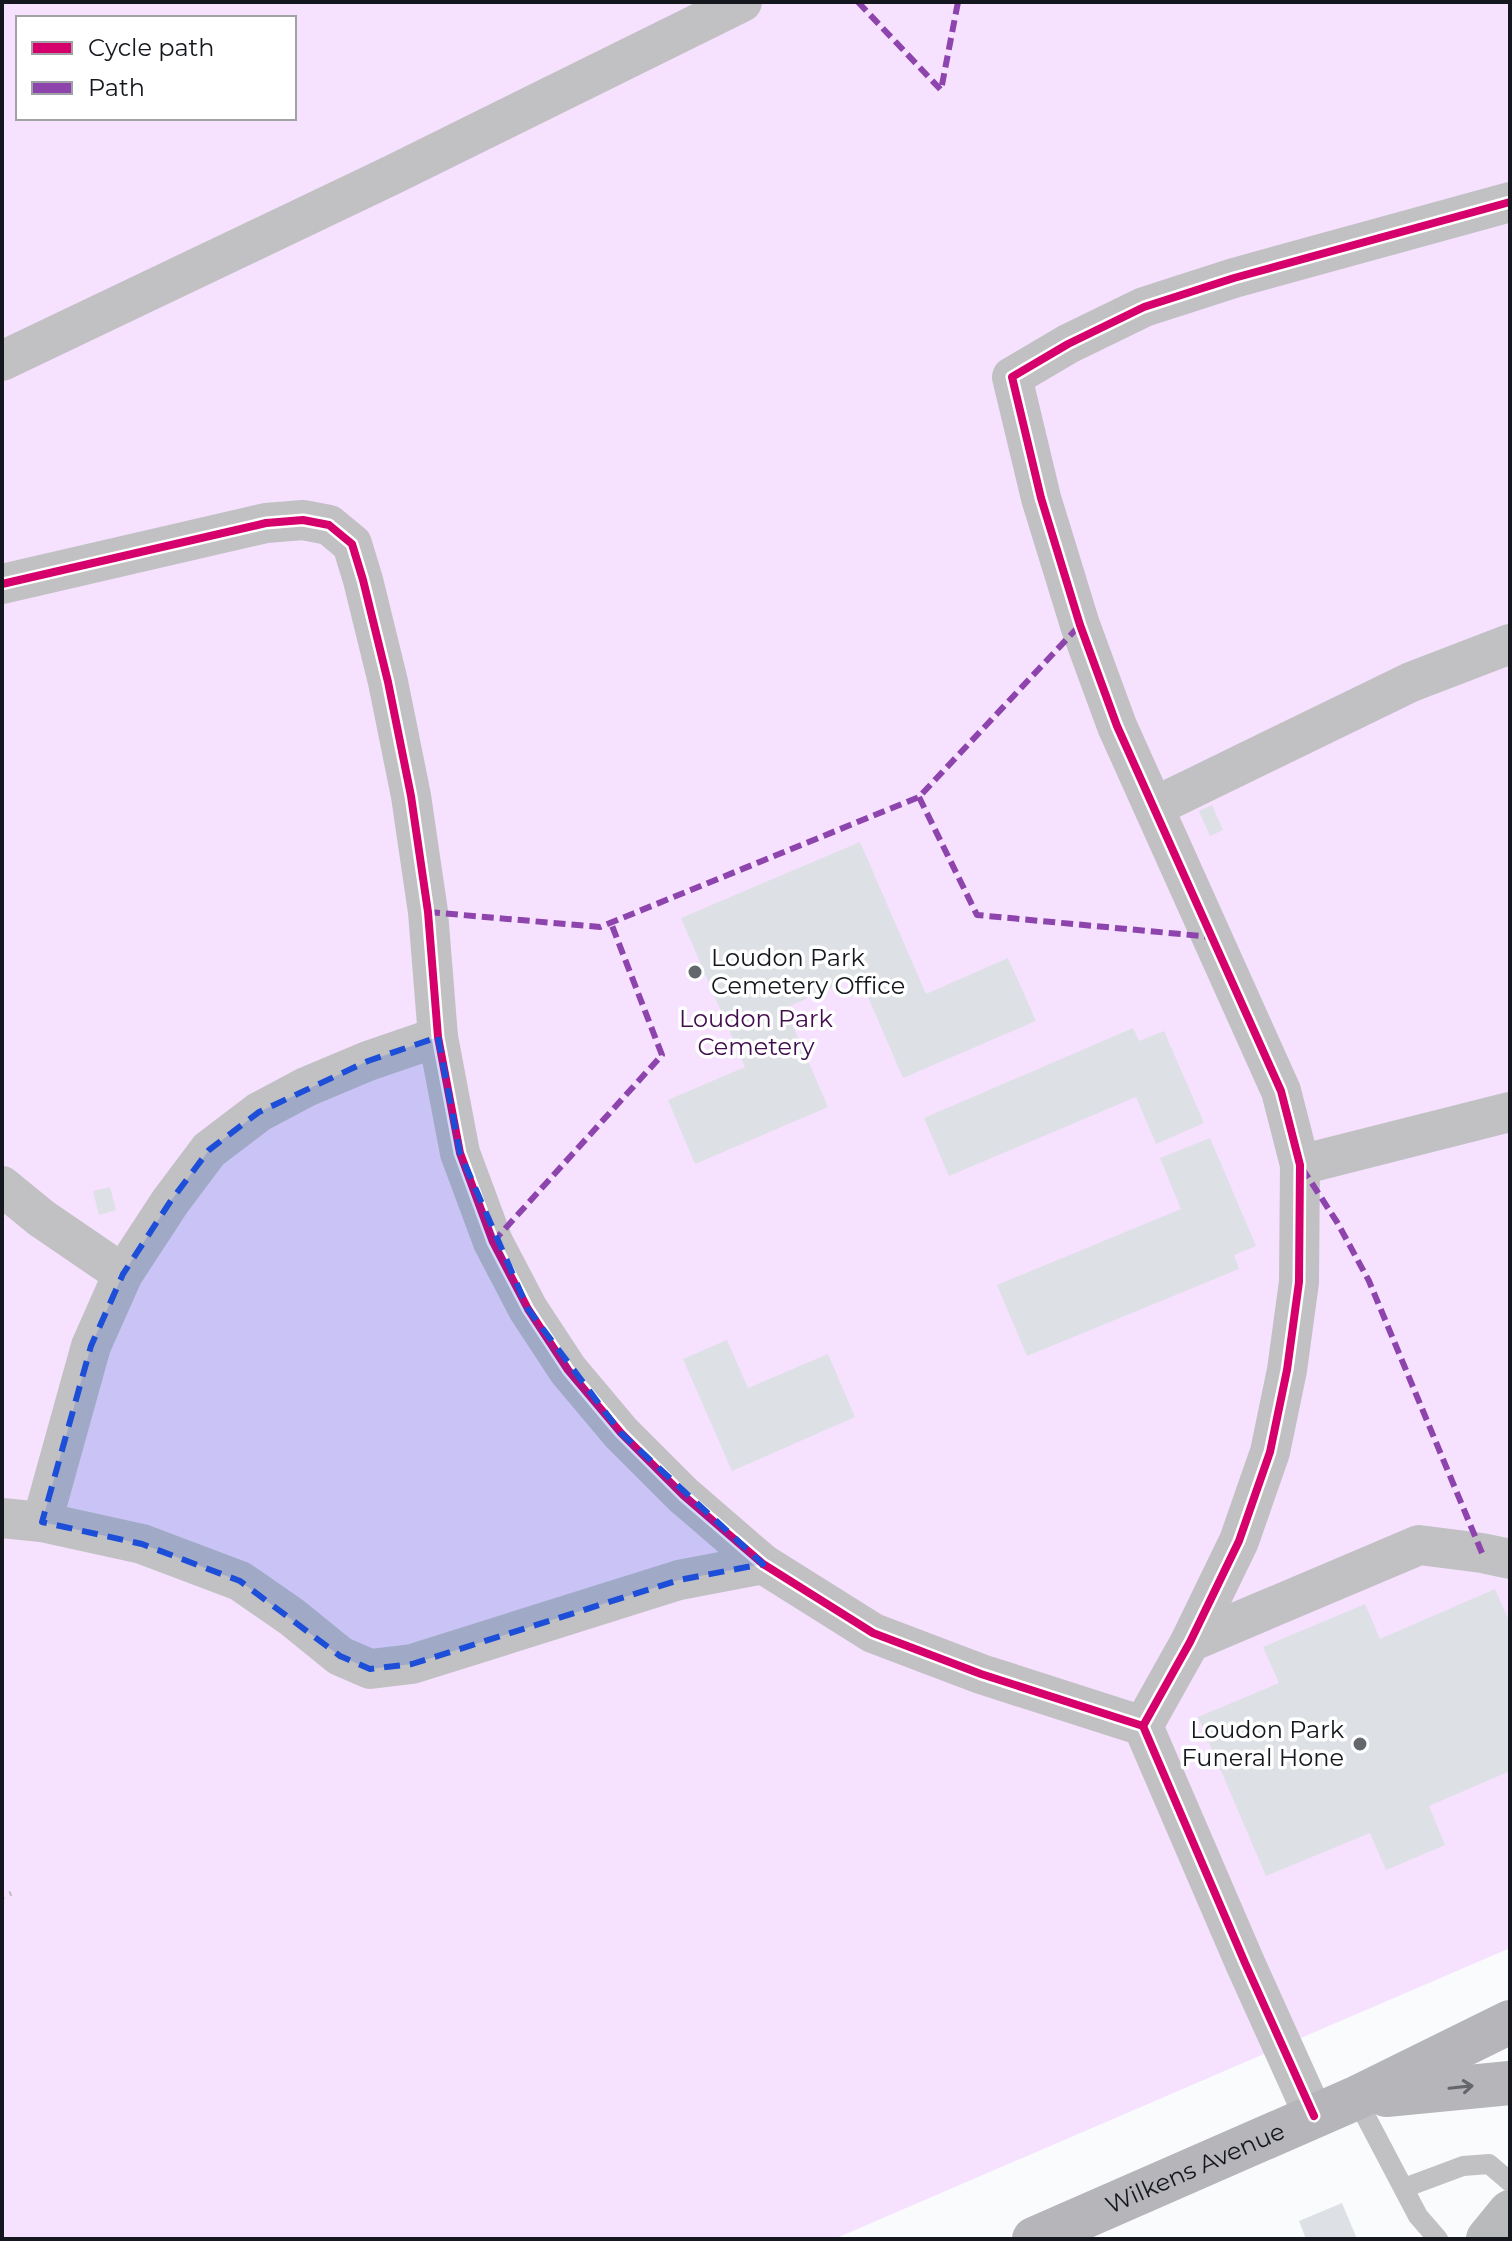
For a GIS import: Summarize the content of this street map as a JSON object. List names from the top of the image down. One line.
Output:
{"streets":{"main road":["Wilkens Avenue"]},"parks":["Loudon Park Cemetery"],"places":["Loudon Park Cemetery Office","Loudon Park Funeral Hone"],"legend":["Cycle path","Path"]}
